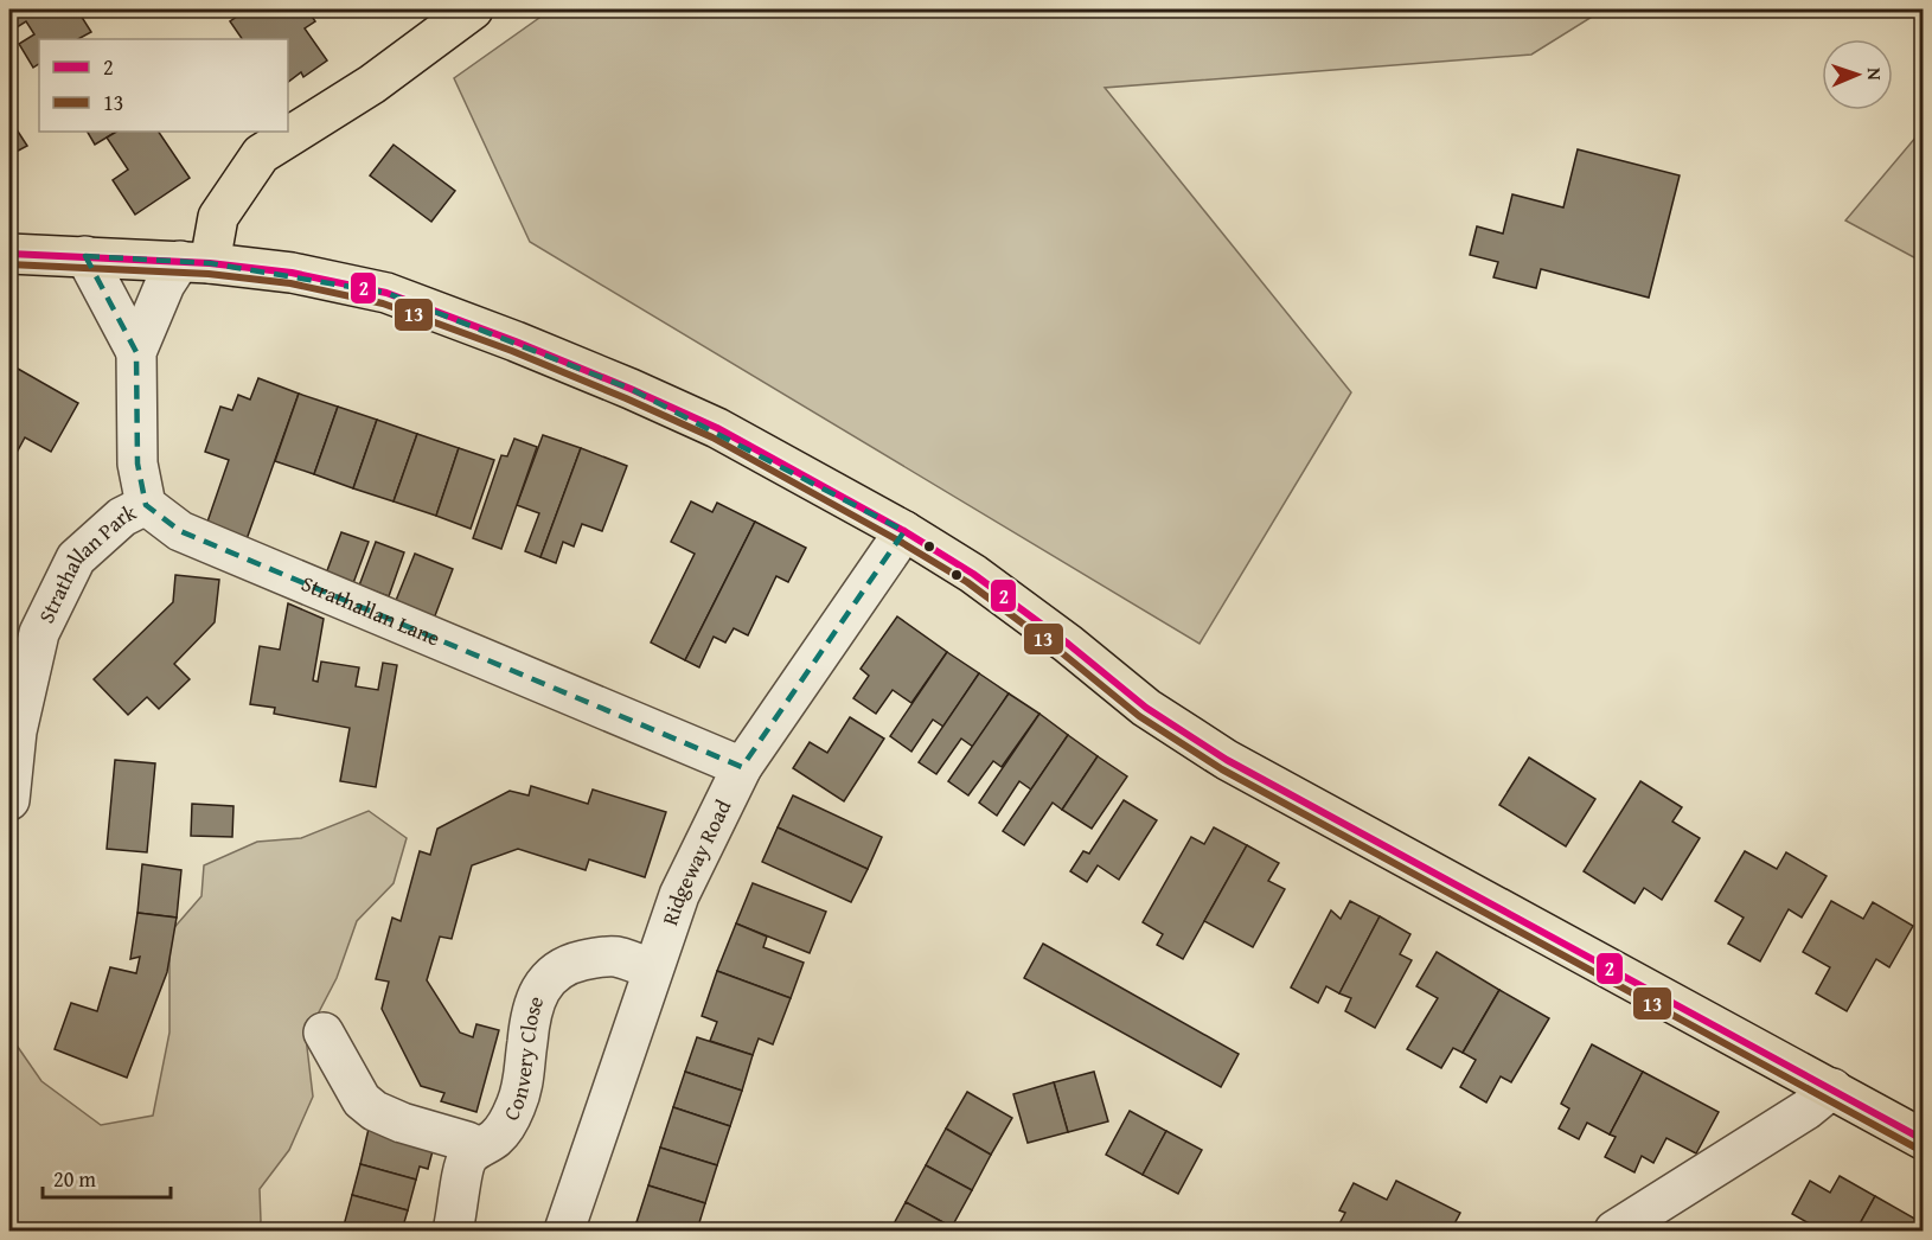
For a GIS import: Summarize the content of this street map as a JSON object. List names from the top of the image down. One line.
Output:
{"streets":{"street":["Strathallan Park","Strathallan Lane","Ridgeway Road","Convery Close"]},"crossings":[["Strathallan Park","Strathallan Lane"],["Strathallan Lane","Ridgeway Road"],["Ridgeway Road","Convery Close"]],"lines":["transit line 2","transit line 13"],"legend":["2","13"],"scale_bar":"20 m","north":"right"}
